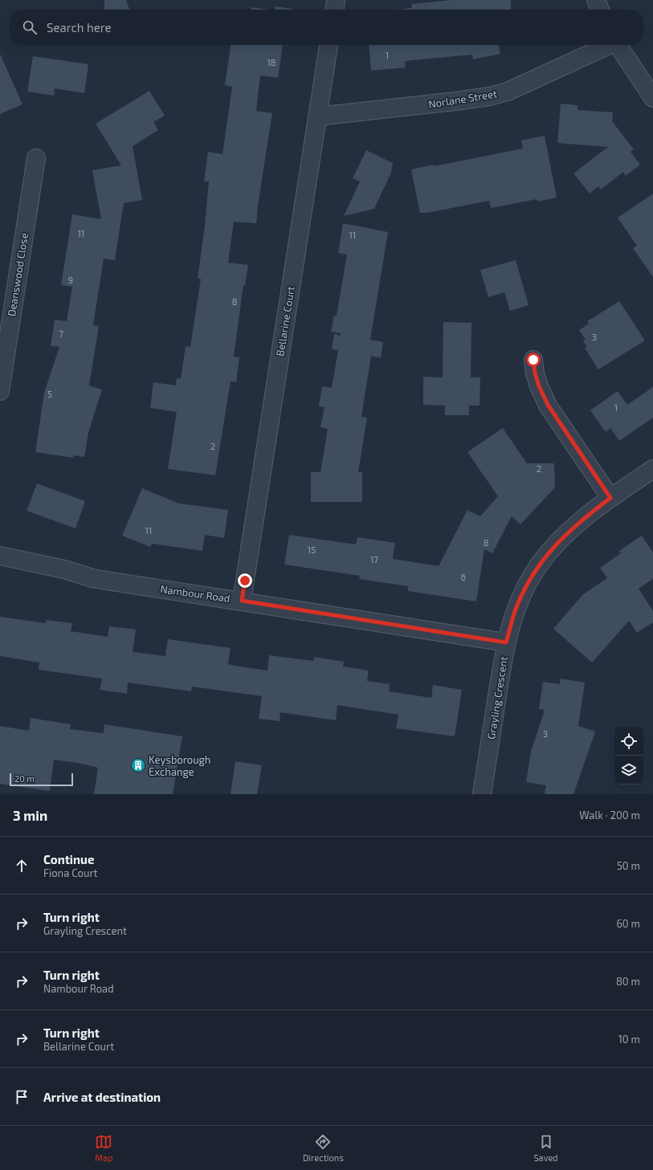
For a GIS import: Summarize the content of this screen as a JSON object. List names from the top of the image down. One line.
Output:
{"streets":{"street":["Norlane Street","Deanswood Close","Bellarine Court","Nambour Road","Grayling Crescent"]},"crossings":[["Norlane Street","Bellarine Court"],["Bellarine Court","Nambour Road"],["Nambour Road","Grayling Crescent"]],"places":{"building":["Keysborough Exchange"]},"house_numbers":["1","18","11","11","9","8","7","3","5","1","2","2","11","8","15","17","6","3"],"scale_bar":"20 m","page":{"search":"Search here","scale":"20 m","heading":["3 min","Walk · 200 m"],"list":[["Continue","Fiona Court","50 m"],["Turn right","Grayling Crescent","60 m"],["Turn right","Nambour Road","80 m"],["Turn right","Bellarine Court","10 m"],"Arrive at destination"],"nav":["Map","Directions","Saved"]}}
